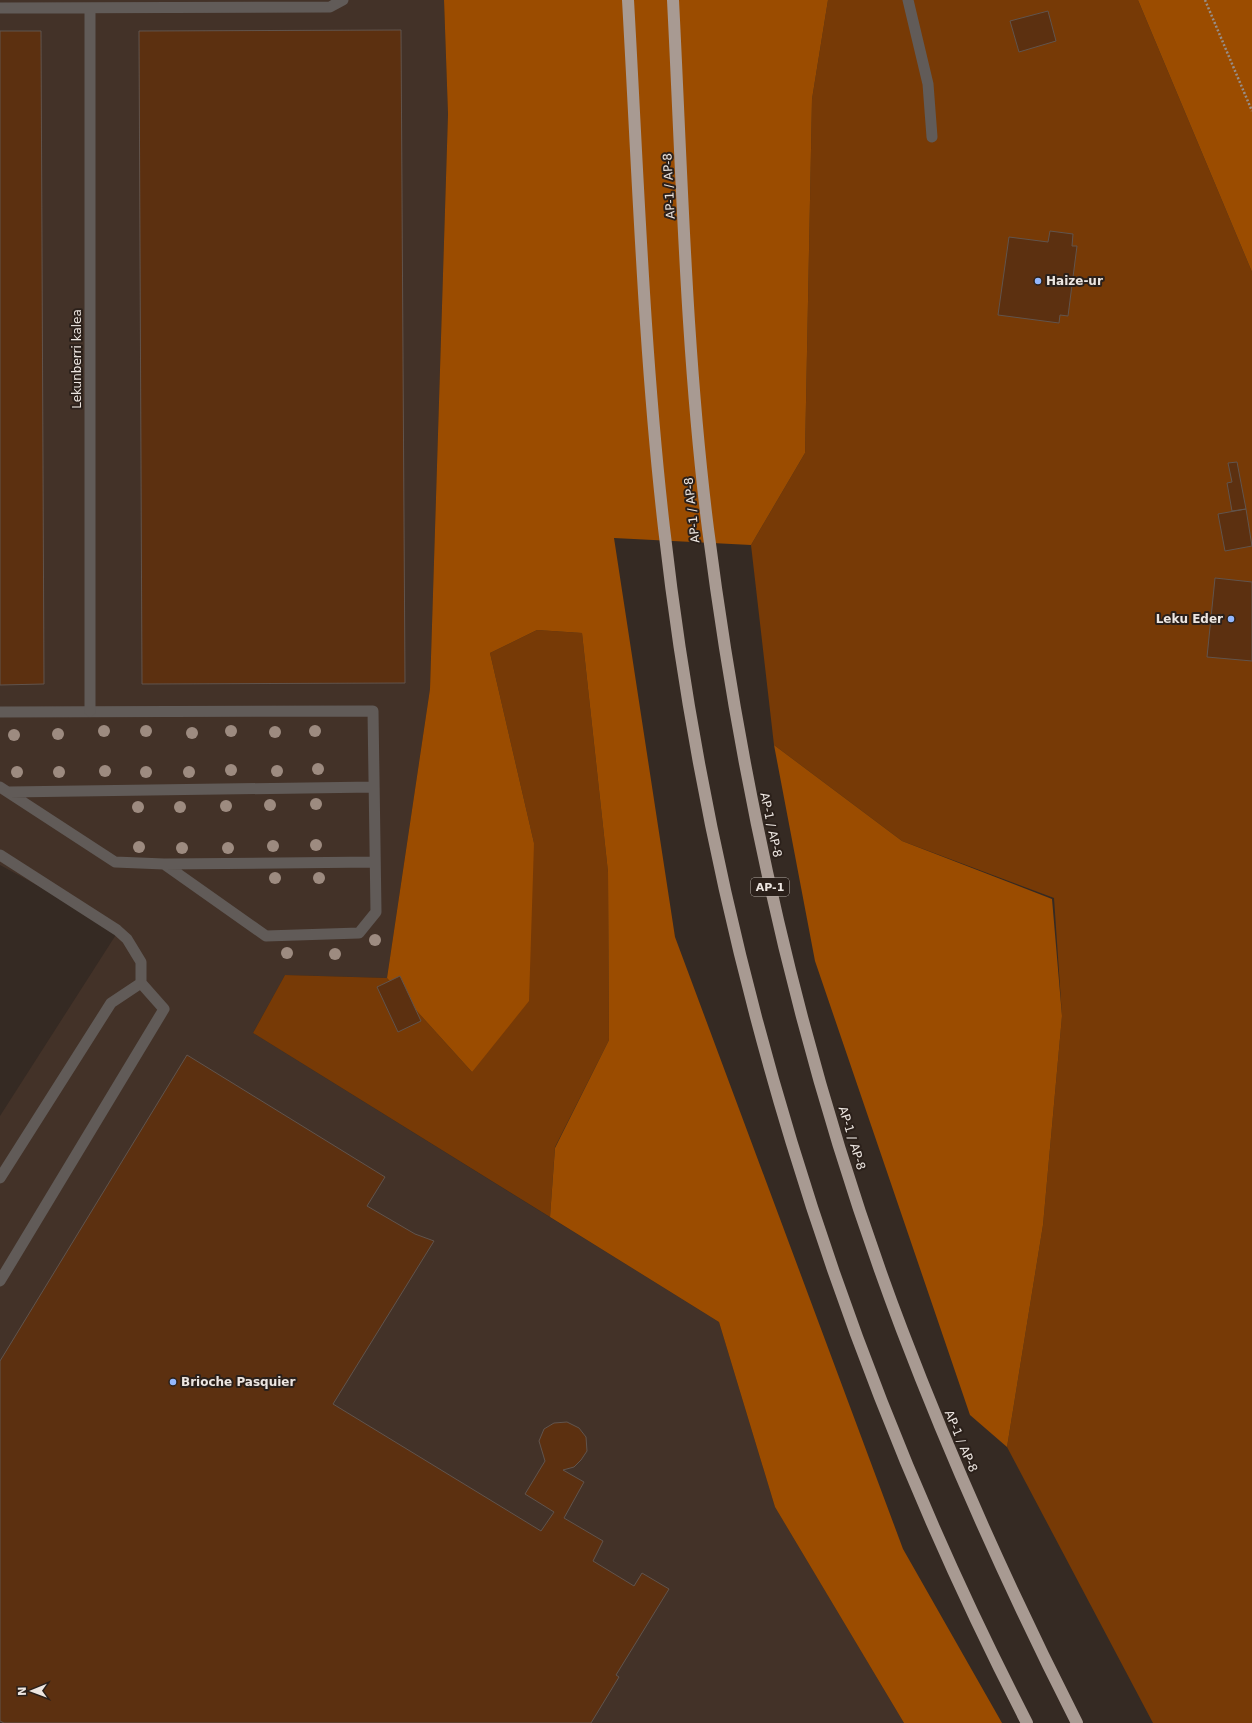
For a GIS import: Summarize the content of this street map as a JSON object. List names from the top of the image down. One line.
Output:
{"streets":{"highway":["AP-1 / AP-8","AP-1"],"street":["Lekunberri kalea"]},"places":["Haize-ur","Leku Eder","Brioche Pasquier"],"north":"left"}
